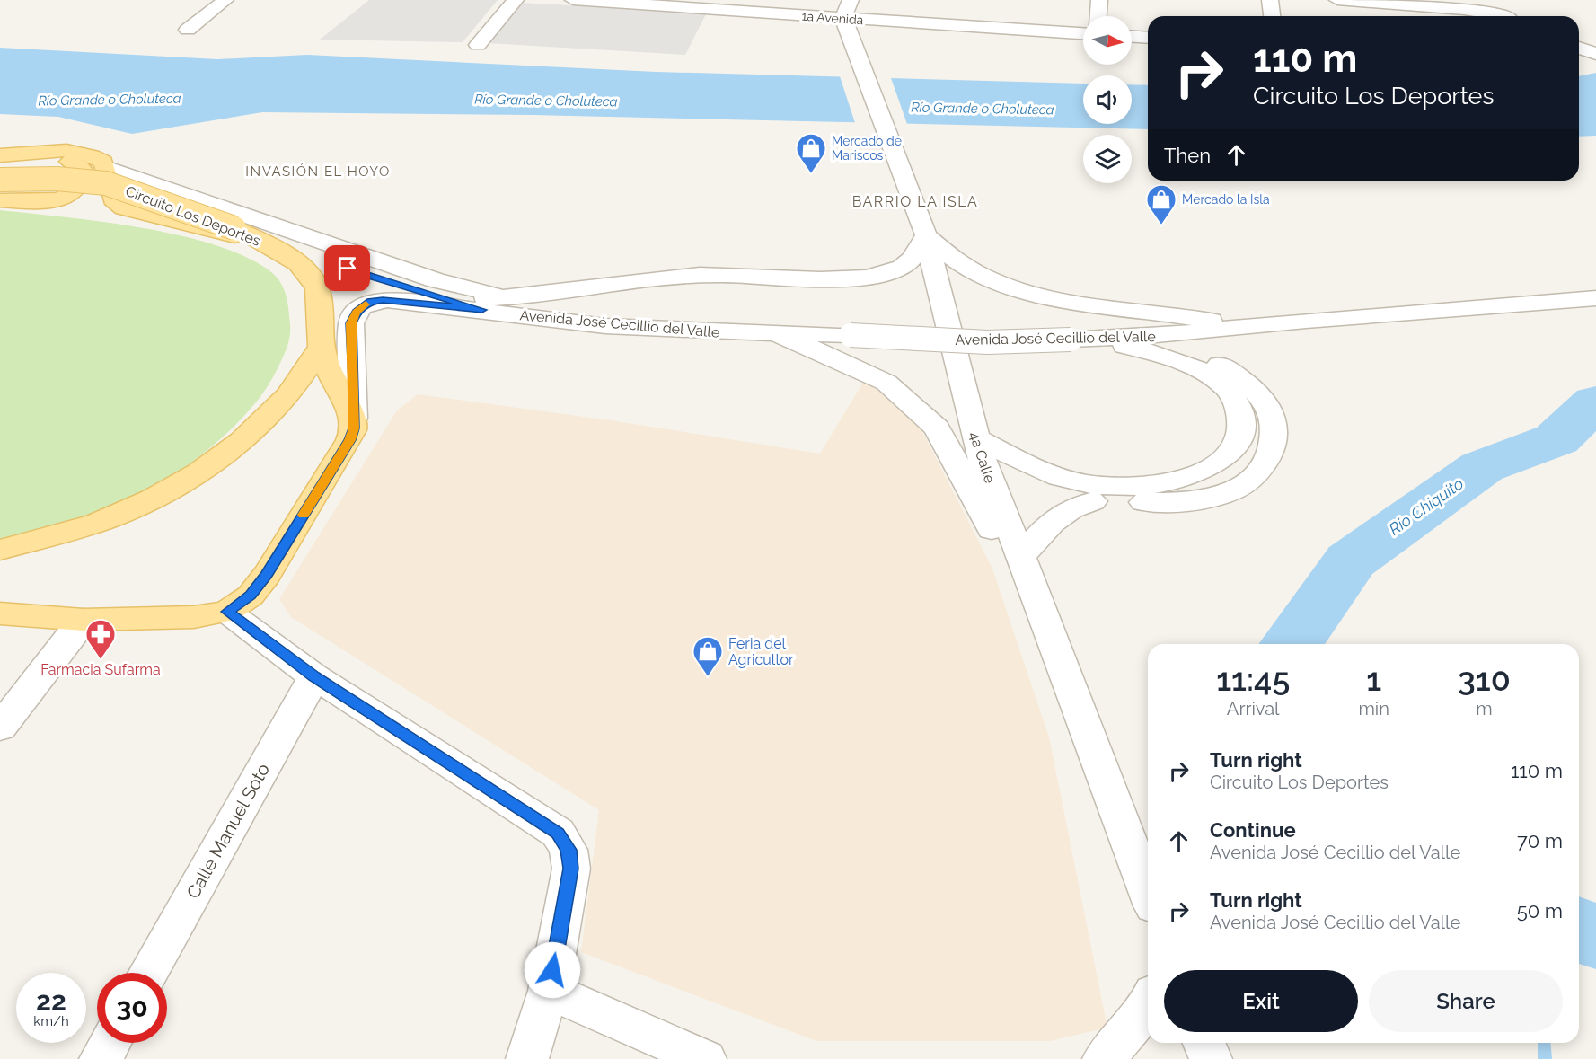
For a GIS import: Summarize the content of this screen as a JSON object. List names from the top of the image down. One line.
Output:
{"streets":{"main road":["Circuito Los Deportes"],"street":["1a Avenida","Avenida José Cecillio del Valle","4a Calle","Calle Manuel Soto"]},"crossings":[["1a Avenida","4a Calle"],["Circuito Los Deportes","Avenida José Cecillio del Valle"]],"districts":["INVASIÓN EL HOYO","BARRIO LA ISLA"],"water":["Río Grande o Choluteca","Río Chiquito"],"places":{"shop":["Mercado de Mariscos","Mercado la Isla","Feria del Agricultor"],"pharmacy":["Farmacia Sufarma"]},"north":"right","page":{"turn":["110 m","Circuito Los Deportes"],"then":"Then","eta":["11:45","Arrival","1","min","310","m"],"list":[{"name":"Turn right","note":"Circuito Los Deportes","value":"110 m"},{"name":"Continue","note":"Avenida José Cecillio del Valle","value":"70 m"},{"name":"Turn right","note":"Avenida José Cecillio del Valle","value":"50 m"}],"buttons":["Exit","Share"],"speed":"22 km/h","limit":"30"}}
